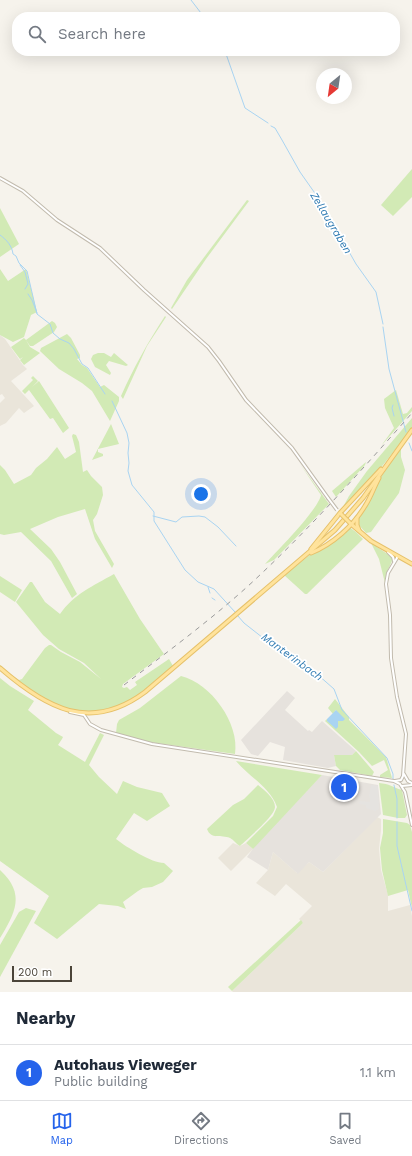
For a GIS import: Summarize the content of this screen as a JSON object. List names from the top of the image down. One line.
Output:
{"water":["Zellaugraben","Manterinbach"],"scale_bar":"200 m","north":"bottom left","page":{"search":"Search here","pins":"1","scale":"200 m","heading":"Nearby","list":[{"mark":"1","name":"Autohaus Vieweger","note":"Public building","value":"1.1 km"}],"nav":["Map","Directions","Saved"]}}
